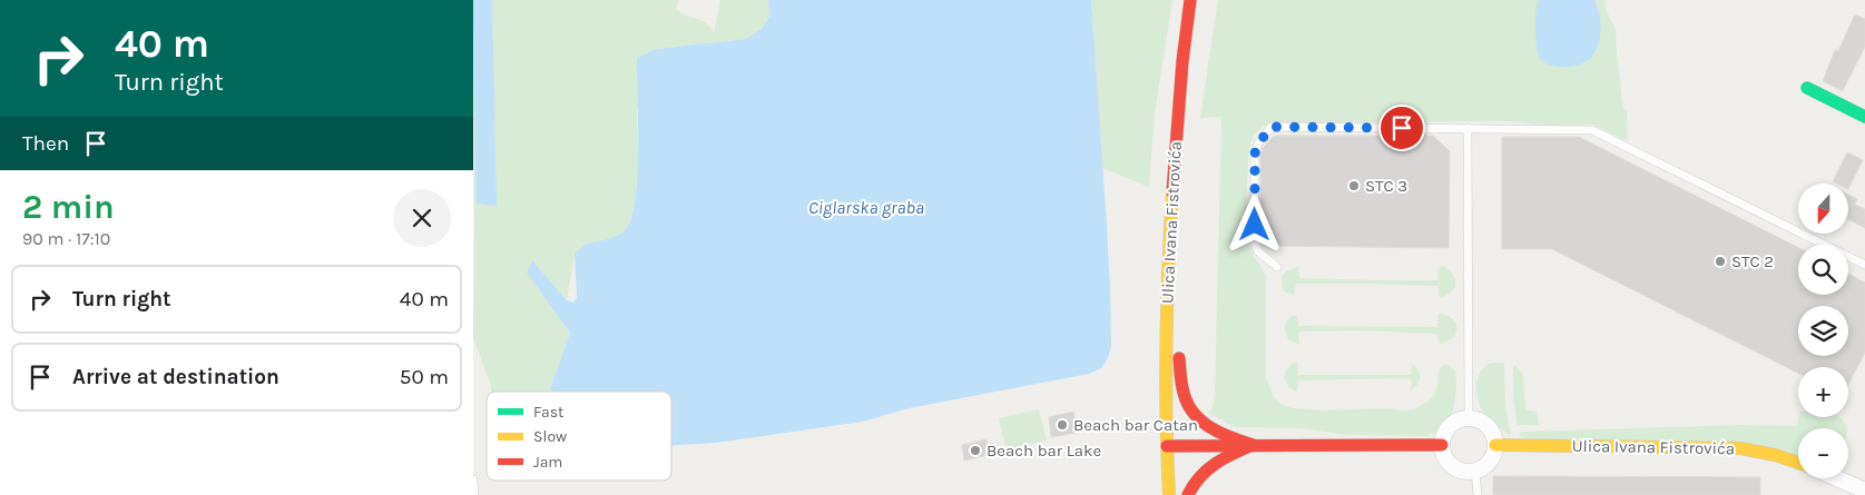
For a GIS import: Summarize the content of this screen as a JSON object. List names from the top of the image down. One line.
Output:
{"streets":{"main road":["Ulica Ivana Fistrovića"]},"water":["Ciglarska graba"],"places":["STC 3","STC 2","Beach bar Catan","Beach bar Lake"],"legend":["Fast","Slow","Jam"],"north":"bottom","page":{"turn":["40 m","Turn right"],"then":"Then","heading":["2 min","90 m · 17:10"],"map_buttons":["+","−"],"list":[{"name":"Turn right","value":"40 m"},{"name":"Arrive at destination","value":"50 m"}]}}
